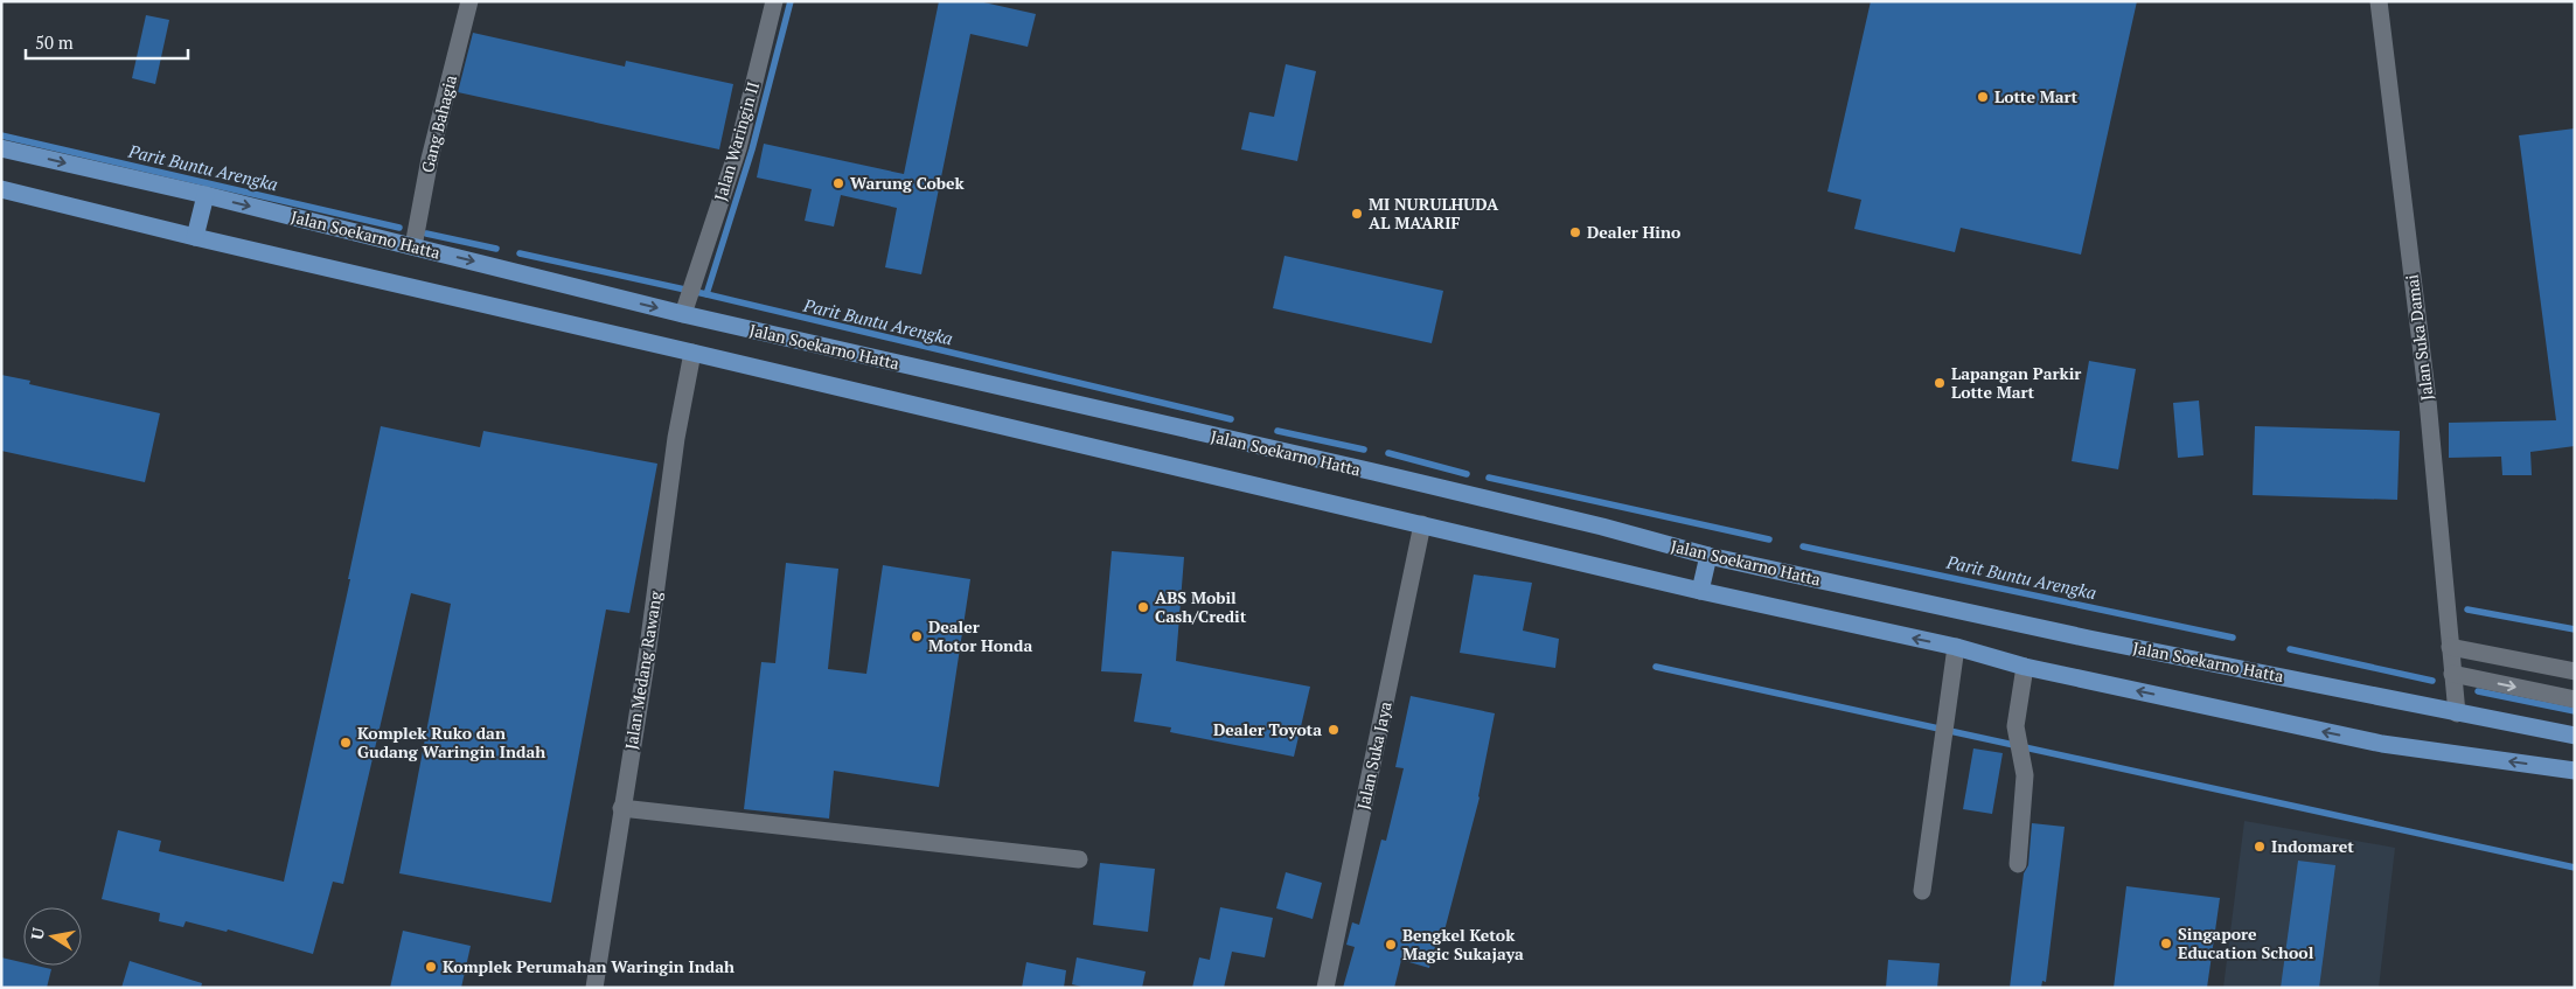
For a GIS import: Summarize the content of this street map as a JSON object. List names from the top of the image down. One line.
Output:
{"streets":{"main road":["Jalan Soekarno Hatta"],"street":["Gang Bahagia","Jalan Waringin II","Jalan Suka Damai","Jalan Medang Rawang","Jalan Suka Jaya"]},"crossings":[["Gang Bahagia","Jalan Soekarno Hatta"],["Jalan Waringin II","Jalan Soekarno Hatta"],["Jalan Soekarno Hatta","Jalan Suka Damai"]],"water":["Parit Buntu Arengka"],"places":["Lotte Mart","Warung Cobek","MI NURULHUDA AL MA'ARIF","Dealer Hino","Lapangan Parkir Lotte Mart","ABS Mobil Cash/Credit","Dealer Motor Honda","Dealer Toyota","Komplek Ruko dan Gudang Waringin Indah","Indomaret","Singapore Education School","Bengkel Ketok Magic Sukajaya","Komplek Perumahan Waringin Indah"],"scale_bar":"50 m","north":"left"}
